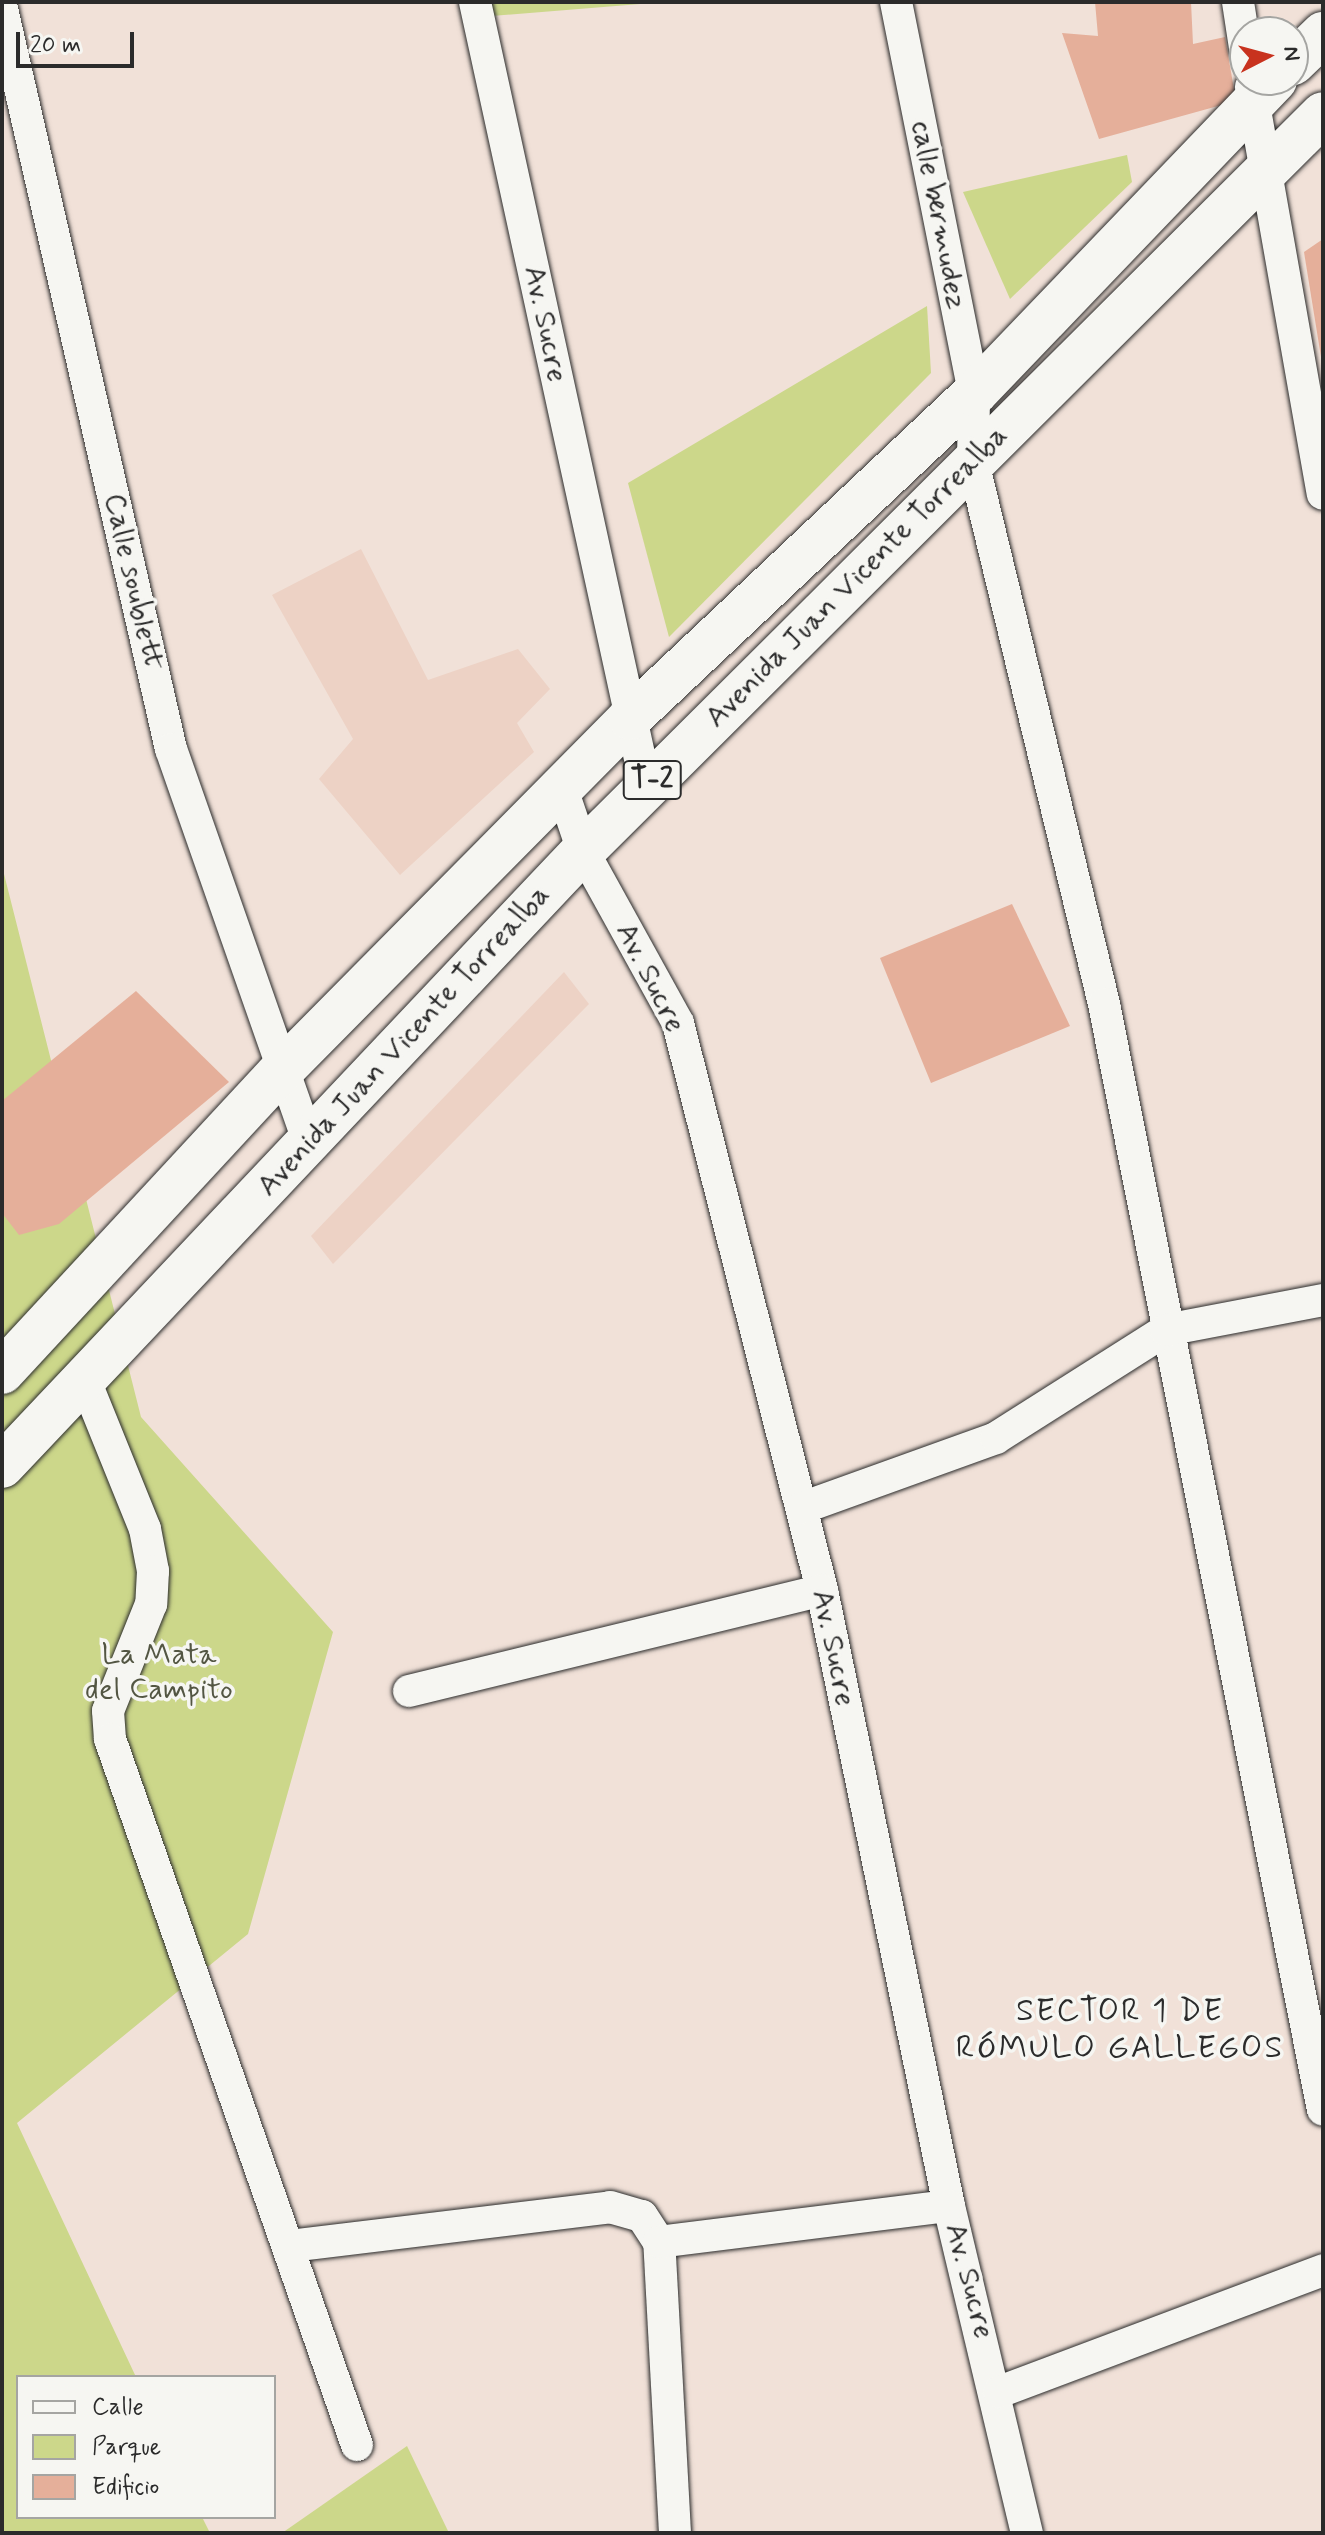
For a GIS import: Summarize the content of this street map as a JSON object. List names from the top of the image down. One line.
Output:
{"streets":{"highway":["Avenida Juan Vicente Torrealba","T-2"],"street":["calle bermudez","Av. Sucre","Calle soublett"]},"crossings":[["calle bermudez","Avenida Juan Vicente Torrealba"],["Av. Sucre","Avenida Juan Vicente Torrealba"],["Avenida Juan Vicente Torrealba","Calle soublett"]],"districts":["SECTOR 1 DE RÓMULO GALLEGOS"],"parks":["La Mata del Campito"],"legend":["Calle","Parque","Edificio"],"scale_bar":"20 m","north":"right"}
